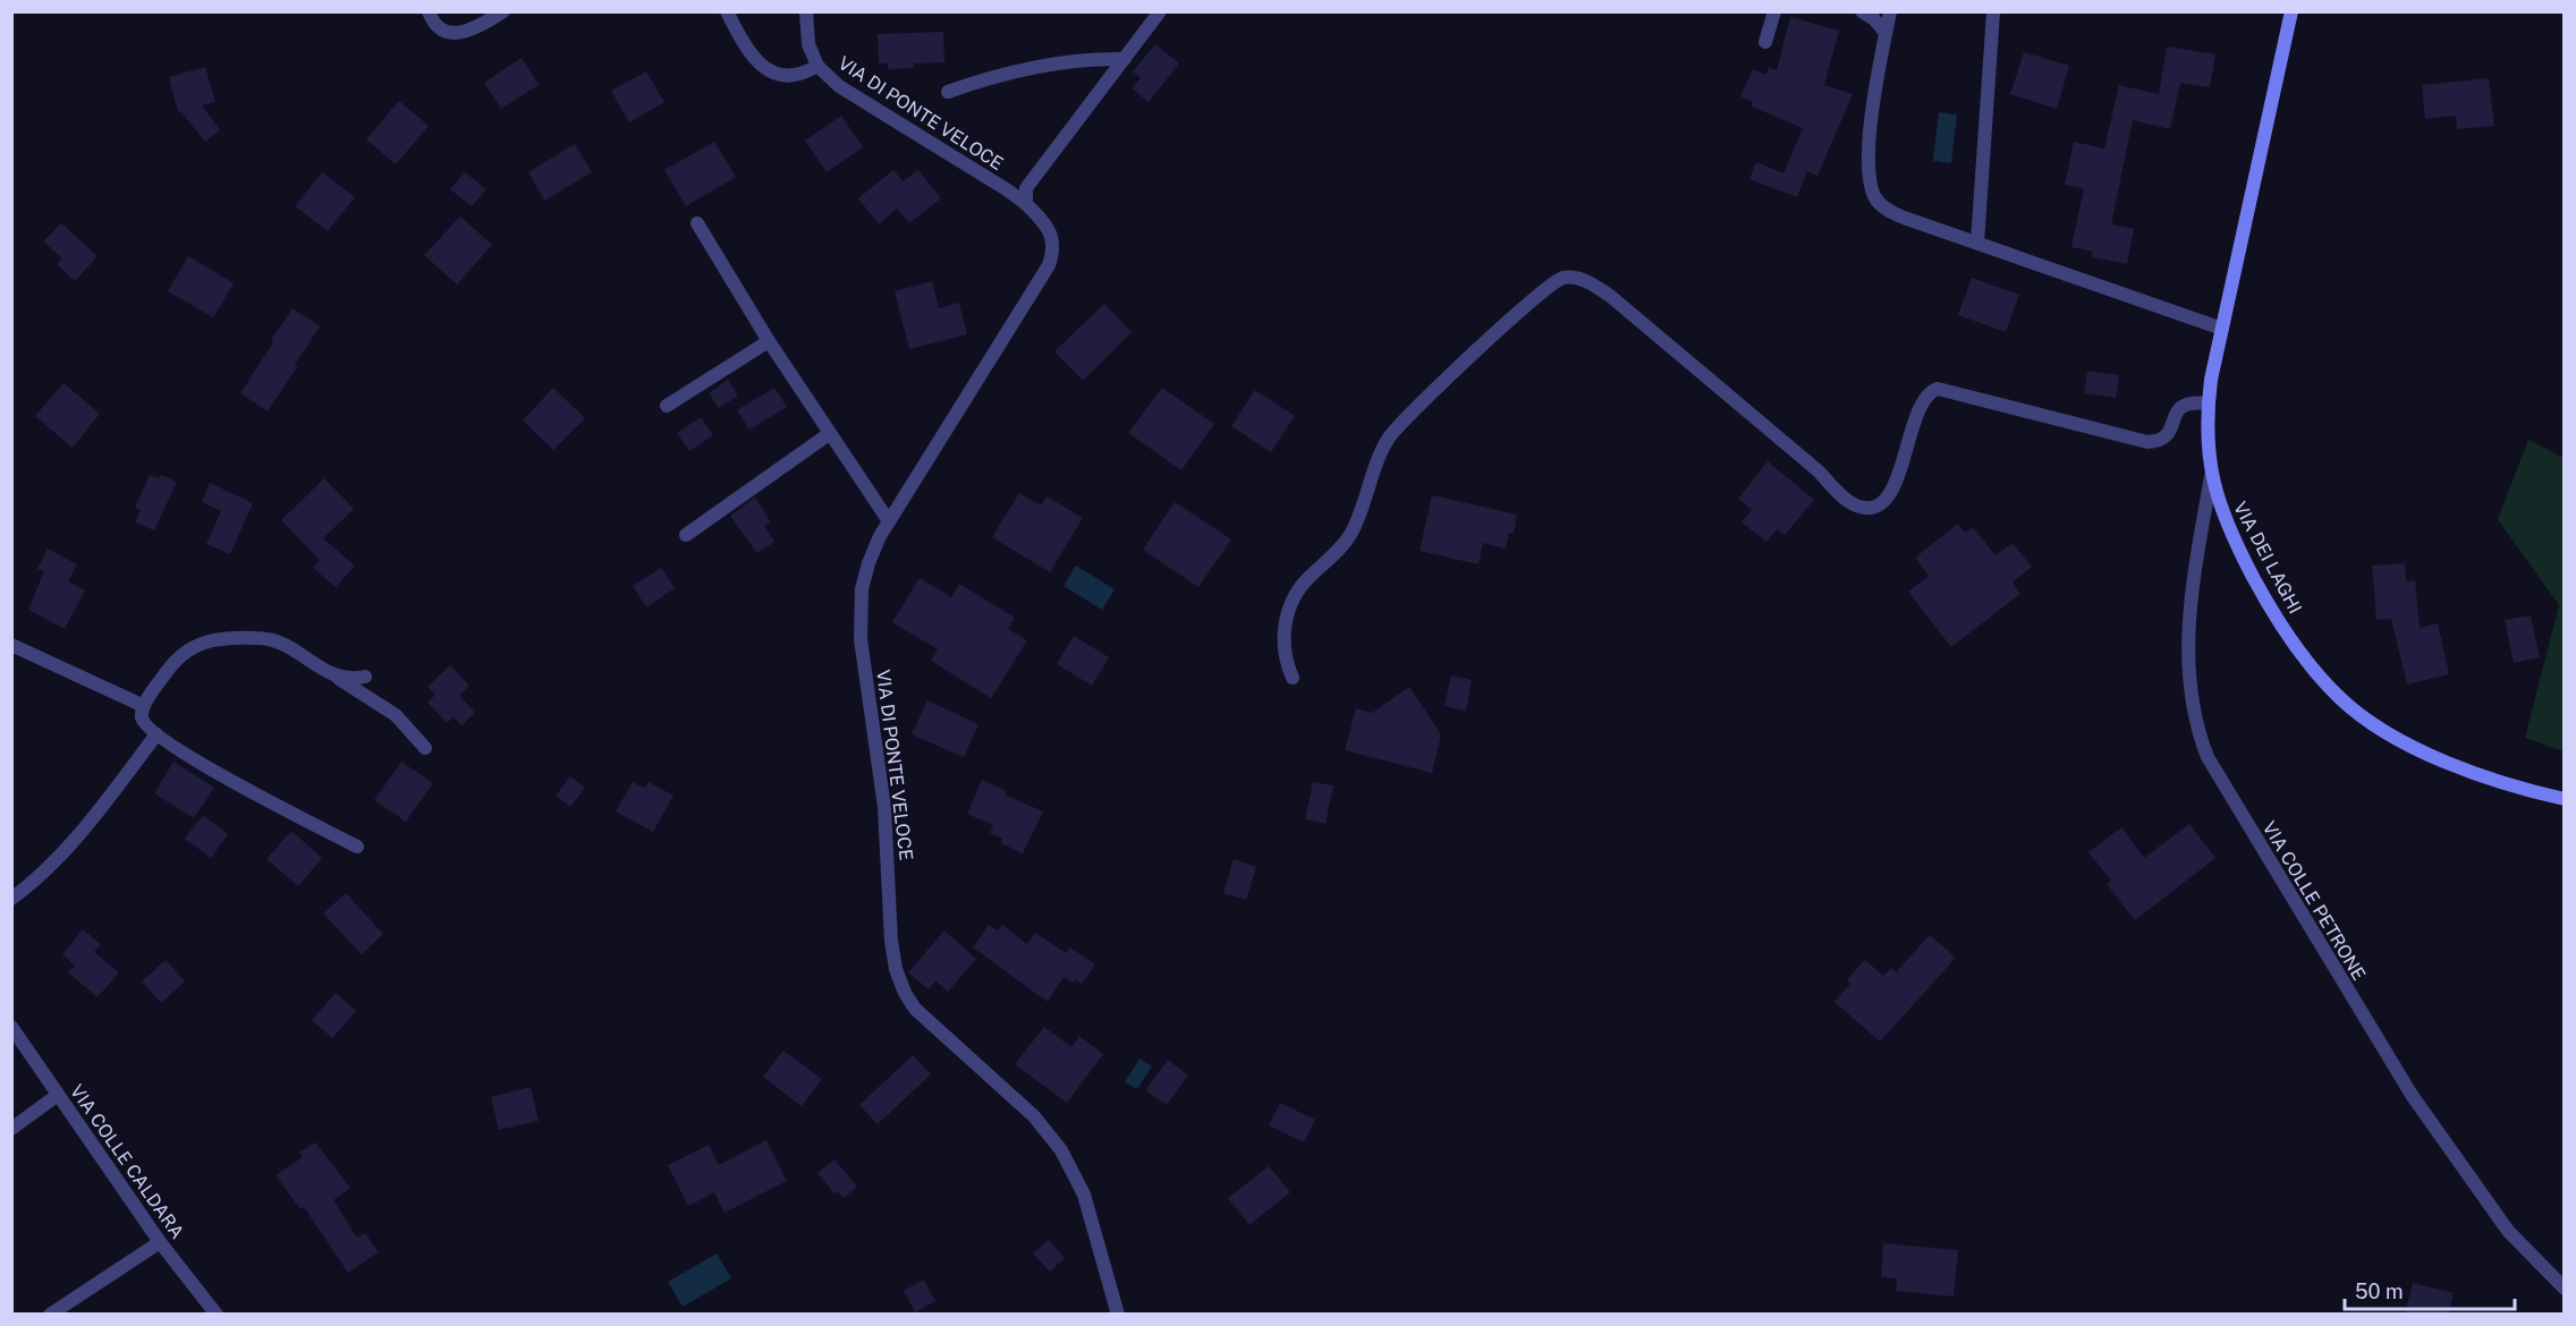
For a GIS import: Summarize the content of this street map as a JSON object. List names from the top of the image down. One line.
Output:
{"streets":{"main road":["VIA DEI LAGHI"],"street":["VIA DI PONTE VELOCE","VIA COLLE PETRONE","VIA COLLE CALDARA"]},"crossings":[["VIA DEI LAGHI","VIA COLLE PETRONE"]],"scale_bar":"50 m"}
